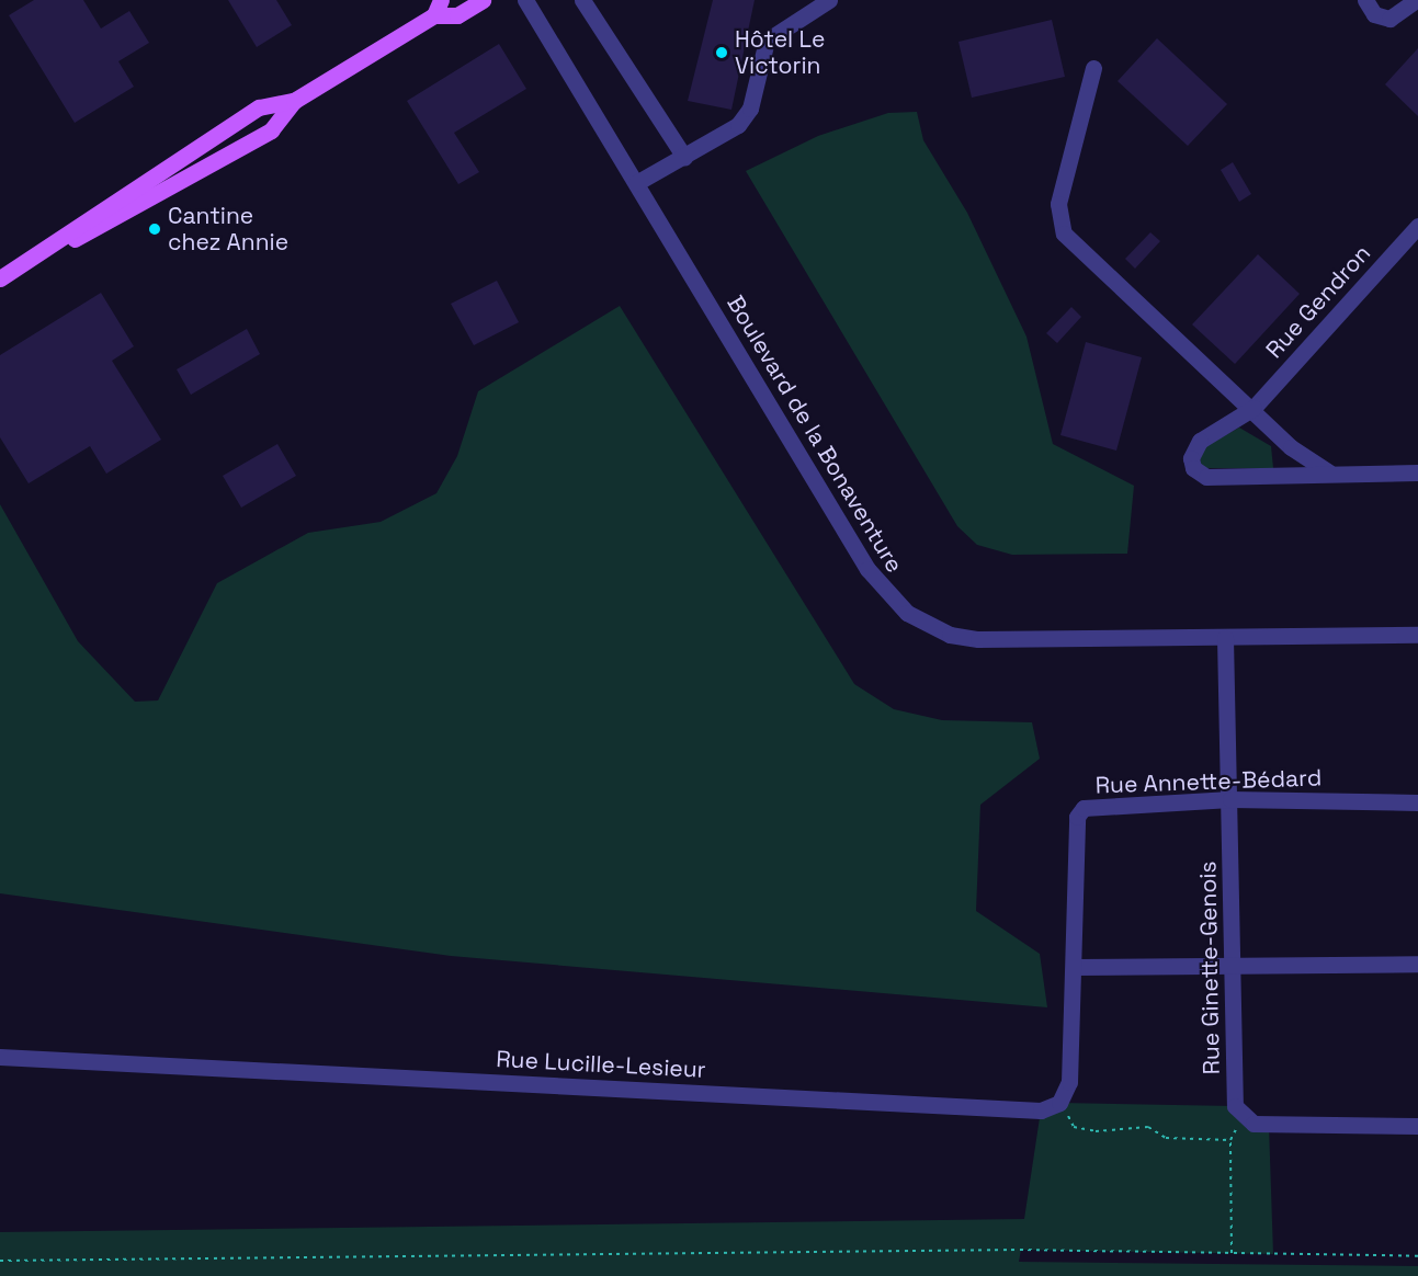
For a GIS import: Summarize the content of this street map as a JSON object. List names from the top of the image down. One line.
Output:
{"streets":{"street":["Rue Gendron","Boulevard de la Bonaventure","Rue Annette-Bédard","Rue Ginette-Genois","Rue Lucille-Lesieur"]},"crossings":[["Boulevard de la Bonaventure","Rue Ginette-Genois"],["Rue Annette-Bédard","Rue Ginette-Genois"]],"places":["Hôtel Le Victorin","Cantine chez Annie"]}
